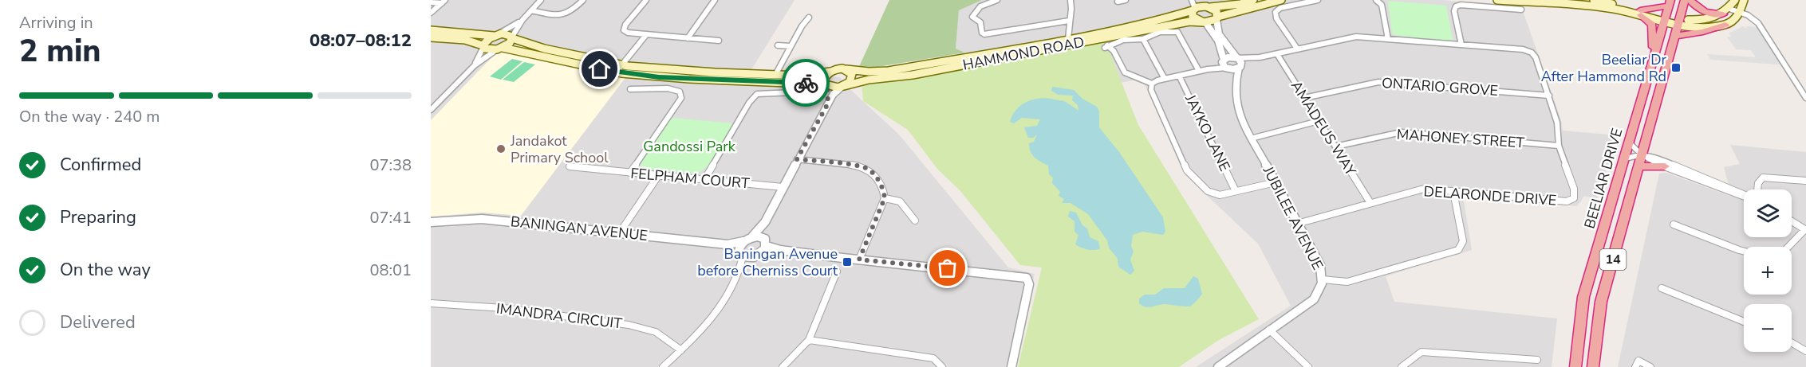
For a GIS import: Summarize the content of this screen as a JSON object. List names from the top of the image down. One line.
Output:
{"streets":{"highway":["BEELIAR DRIVE","14"],"main road":["HAMMOND ROAD"],"street":["ONTARIO GROVE","AMADEUS WAY","JAYKO LANE","MAHONEY STREET","FELPHAM COURT","DELARONDE DRIVE","JUBILEE AVENUE","BANINGAN AVENUE","IMANDRA CIRCUIT"]},"crossings":[["HAMMOND ROAD","JUBILEE AVENUE"],["ONTARIO GROVE","AMADEUS WAY"],["ONTARIO GROVE","DELARONDE DRIVE"],["AMADEUS WAY","MAHONEY STREET"],["AMADEUS WAY","DELARONDE DRIVE"],["MAHONEY STREET","DELARONDE DRIVE"],["DELARONDE DRIVE","JUBILEE AVENUE"]],"parks":["Gandossi Park"],"places":{"transit":["Beeliar Dr After Hammond Rd","Baningan Avenue before Cherniss Court"],"other":["Jandakot Primary School"]},"page":{"heading":["2 min","Arriving in","08:07–08:12"],"bar":"On the way · 240 m","list":[["Confirmed","07:38"],["Preparing","07:41"],["On the way","08:01"],"Delivered"],"map_buttons":["+","−"]}}
